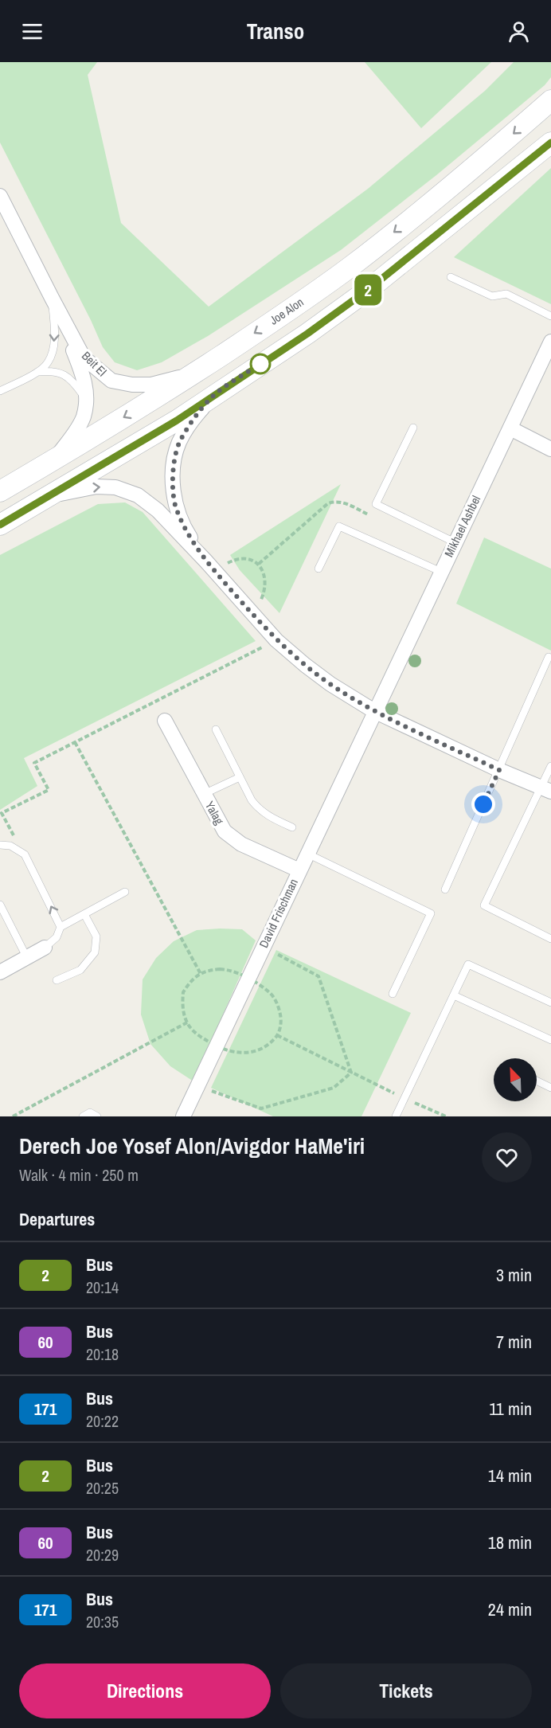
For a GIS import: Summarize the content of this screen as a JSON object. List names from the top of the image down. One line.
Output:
{"streets":{"main road":["Joe Alon"],"street":["Beit El","Mikhael Ashbel","Yalag","David Frischman"]},"crossings":[["Joe Alon","Beit El"],["Mikhael Ashbel","David Frischman"],["Yalag","David Frischman"]],"lines":["bus line 2"],"north":"top left","page":{"header":"Transo","on_map":"2","heading":[["Derech Joe Yosef Alon/Avigdor HaMe'iri","Walk · 4 min · 250 m"],"Departures"],"list":[{"mark":"2","name":"Bus","note":"20:14","value":"3 min"},{"mark":"60","name":"Bus","note":"20:18","value":"7 min"},{"mark":"171","name":"Bus","note":"20:22","value":"11 min"},{"mark":"2","name":"Bus","note":"20:25","value":"14 min"},{"mark":"60","name":"Bus","note":"20:29","value":"18 min"},{"mark":"171","name":"Bus","note":"20:35","value":"24 min"}],"buttons":["Directions","Tickets"]}}
